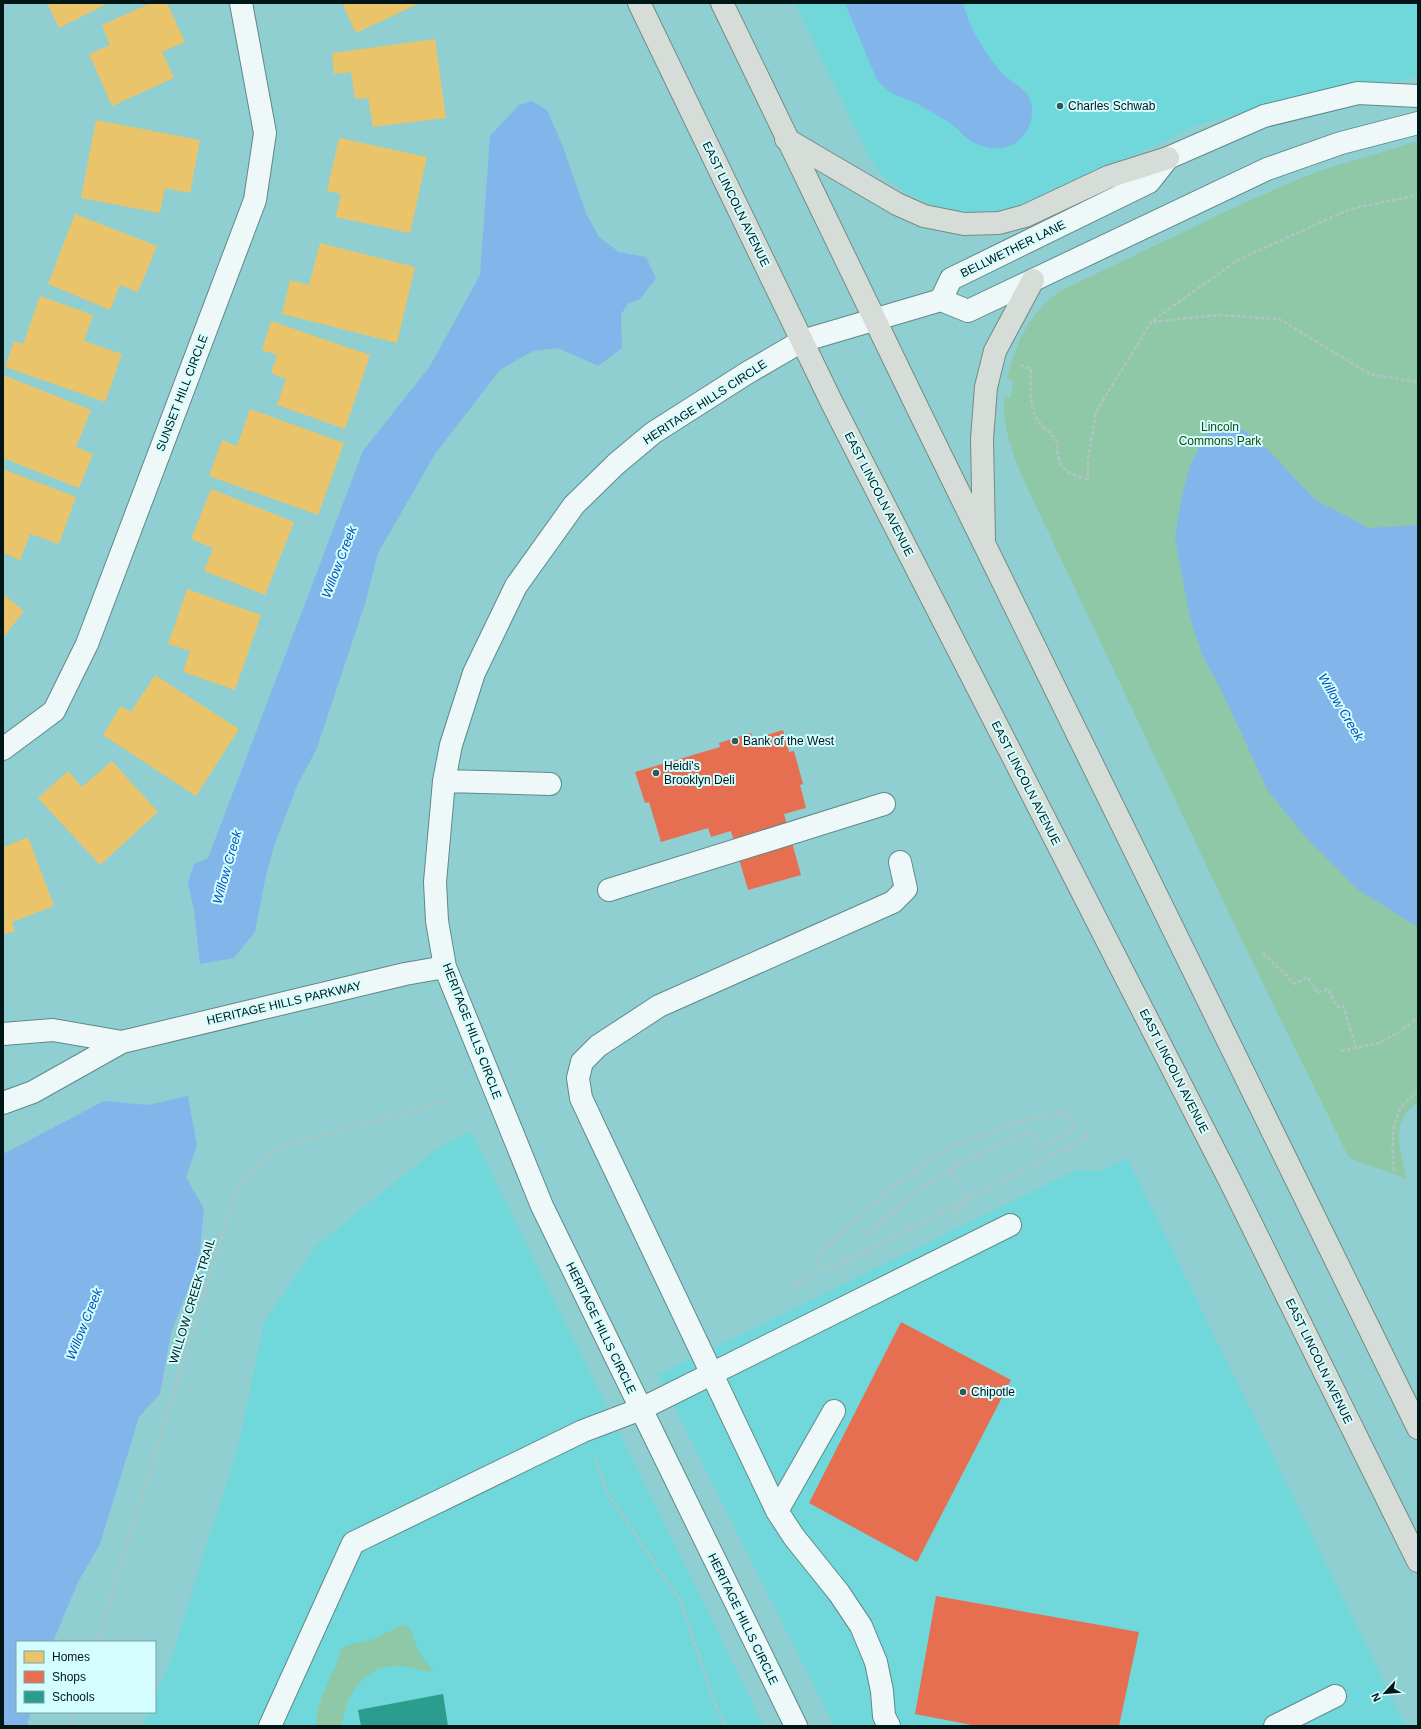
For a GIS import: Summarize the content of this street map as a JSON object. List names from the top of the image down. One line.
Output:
{"streets":{"main road":["EAST LINCOLN AVENUE"],"street":["BELLWETHER LANE","SUNSET HILL CIRCLE","HERITAGE HILLS CIRCLE","HERITAGE HILLS PARKWAY"],"path":["WILLOW CREEK TRAIL"]},"crossings":[["EAST LINCOLN AVENUE","HERITAGE HILLS CIRCLE"],["BELLWETHER LANE","HERITAGE HILLS CIRCLE"],["HERITAGE HILLS CIRCLE","HERITAGE HILLS PARKWAY"]],"water":["Willow Creek"],"parks":["Lincoln Commons Park"],"places":["Charles Schwab","Bank of the West","Heidi's Brooklyn Deli","Chipotle"],"legend":["Homes","Shops","Schools"],"north":"bottom left"}
